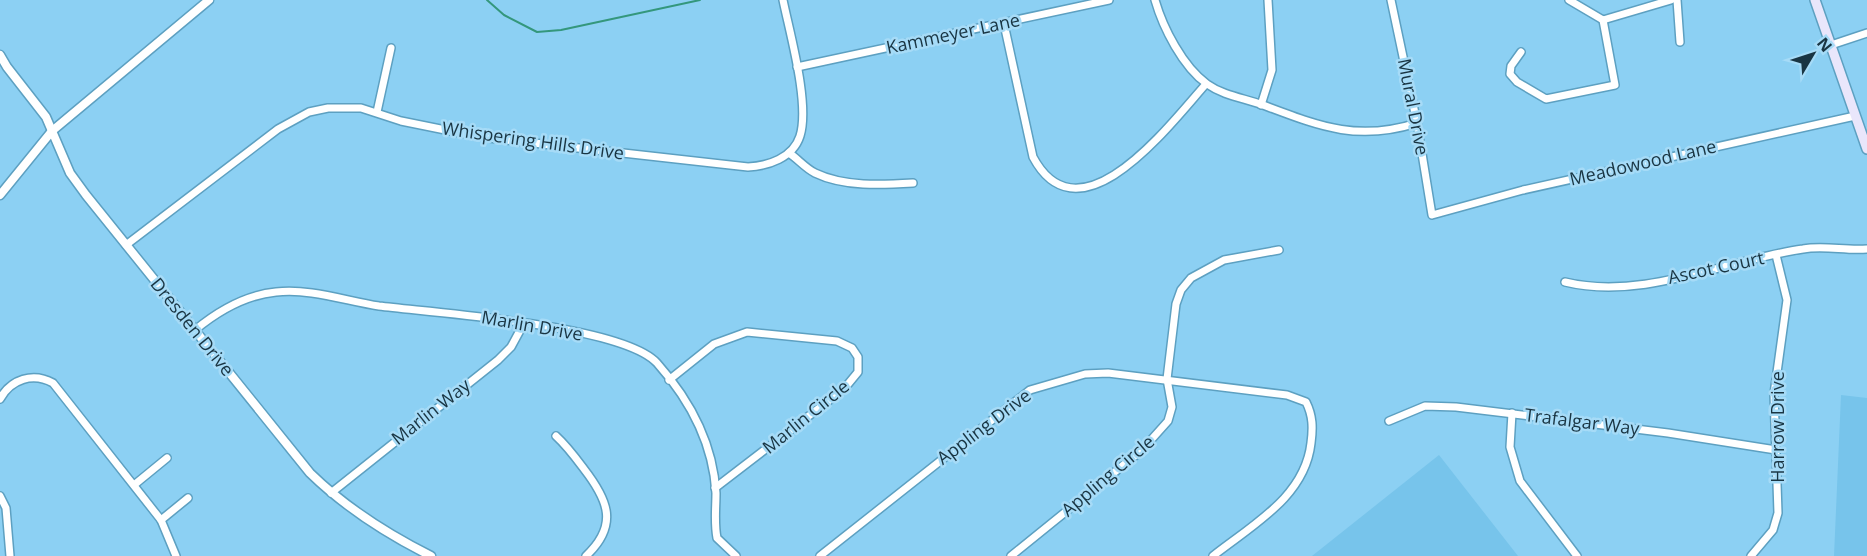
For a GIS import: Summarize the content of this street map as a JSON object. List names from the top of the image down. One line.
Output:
{"streets":{"street":["Kammeyer Lane","Mural Drive","Whispering Hills Drive","Meadowood Lane","Ascot Court","Marlin Drive","Dresden Drive","Marlin Way","Marlin Circle","Trafalgar Way","Appling Drive","Harrow Drive","Appling Circle"]},"crossings":[["Mural Drive","Meadowood Lane"],["Whispering Hills Drive","Dresden Drive"],["Ascot Court","Harrow Drive"],["Marlin Drive","Dresden Drive"],["Marlin Drive","Marlin Way"],["Marlin Drive","Marlin Circle"],["Dresden Drive","Marlin Way"],["Trafalgar Way","Harrow Drive"],["Appling Drive","Appling Circle"]],"north":"top right"}
